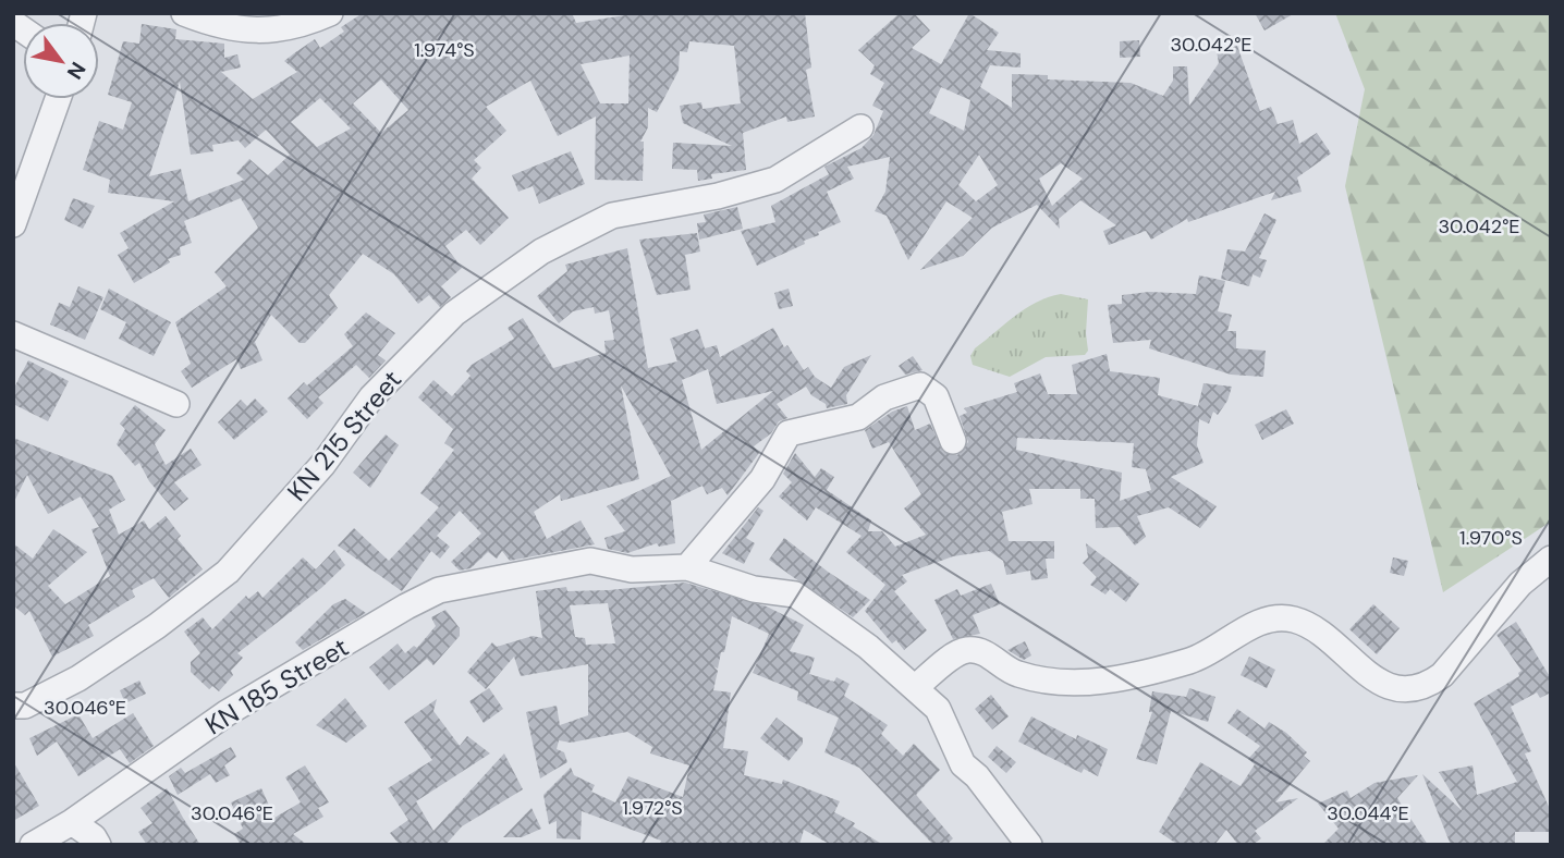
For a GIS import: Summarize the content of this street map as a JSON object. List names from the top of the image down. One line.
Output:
{"streets":{"street":["KN 215 Street","KN 185 Street"]},"north":"bottom right","coordinates":["30.042°E","1.974°S","1.970°S","30.046°E","1.972°S","30.044°E"]}
